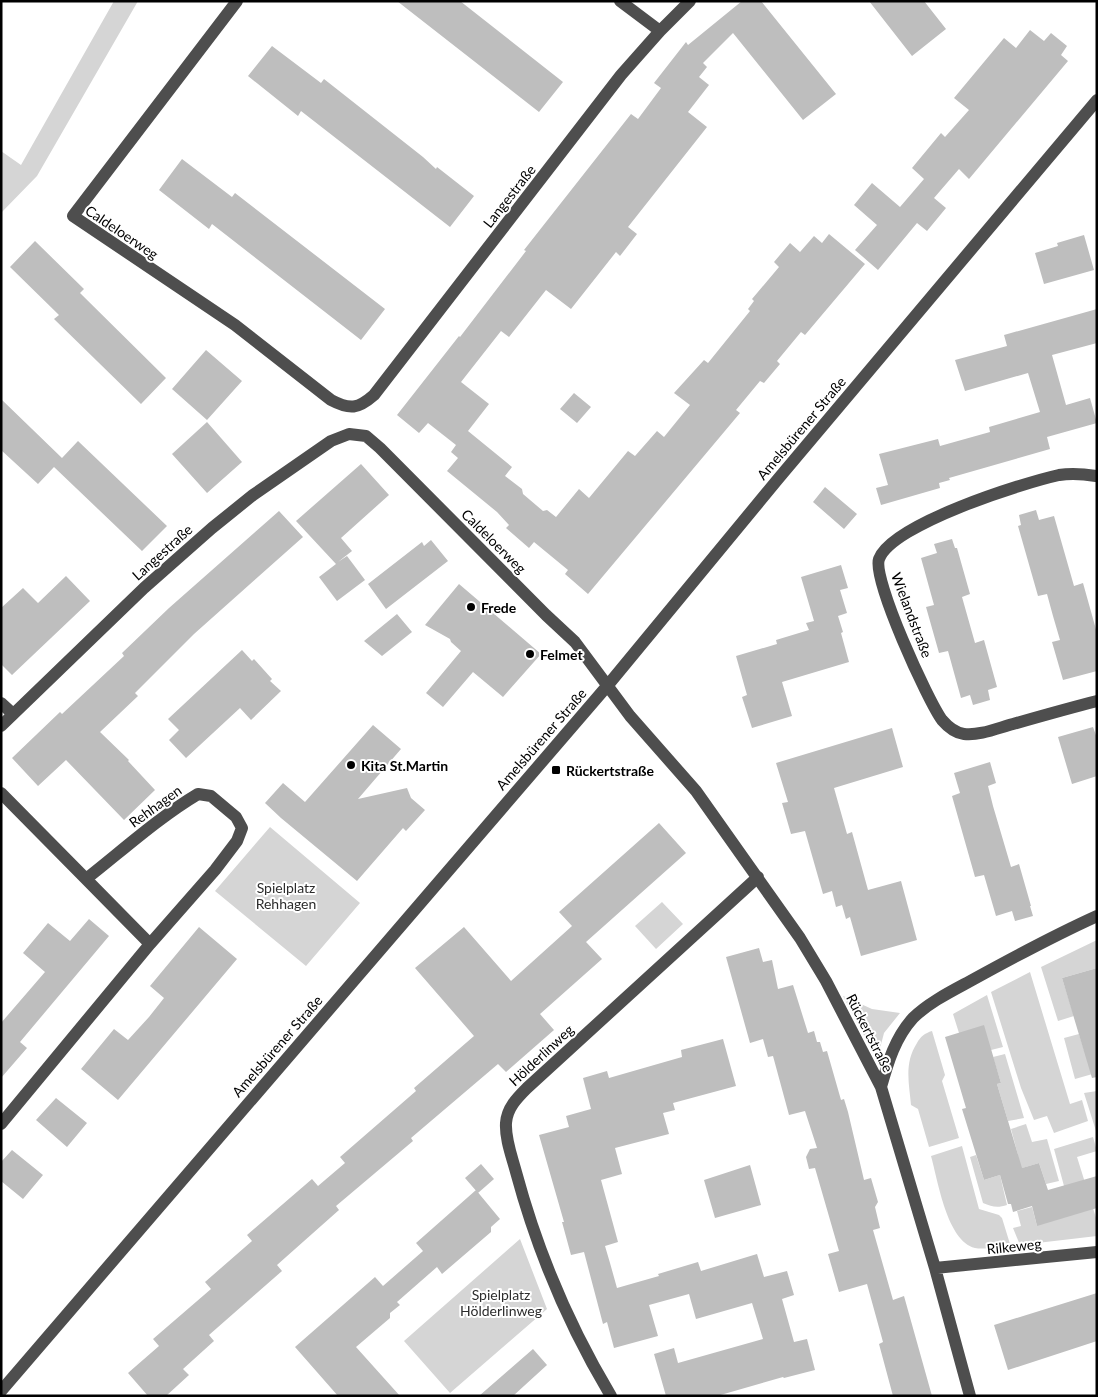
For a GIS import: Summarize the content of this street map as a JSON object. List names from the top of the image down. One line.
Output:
{"streets":{"street":["Langestraße","Caldeloerweg","Amelsbürener Straße","Wielandstraße","Rehhagen","Rückertstraße","Hölderlinweg","Rilkeweg"]},"crossings":[["Langestraße","Caldeloerweg"],["Caldeloerweg","Amelsbürener Straße"],["Caldeloerweg","Rückertstraße"],["Amelsbürener Straße","Rückertstraße"],["Rückertstraße","Hölderlinweg"],["Rückertstraße","Rilkeweg"]],"parks":["Spielplatz Rehhagen","Spielplatz Hölderlinweg"],"places":{"other":["Frede","Felmet","Kita St.Martin"],"transit":["Rückertstraße"]}}
